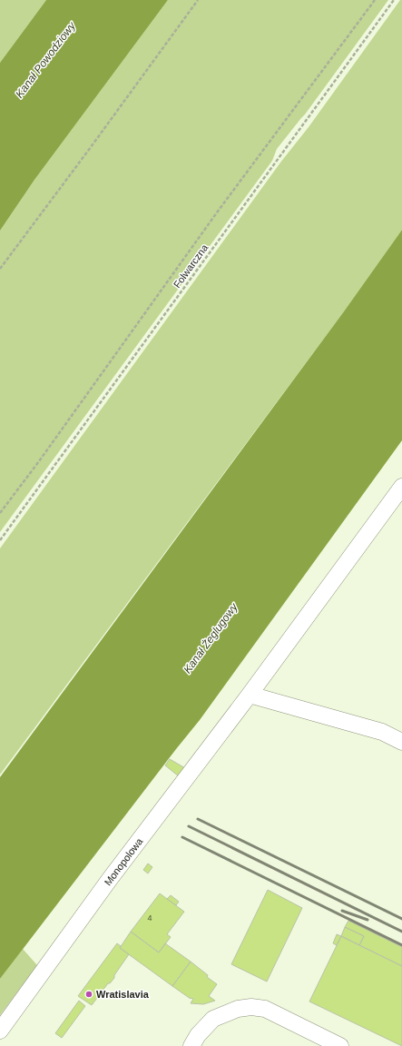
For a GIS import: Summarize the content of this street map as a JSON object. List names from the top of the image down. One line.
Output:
{"streets":{"street":["Monopolowa"],"path":["Folwarczna"]},"water":["Kanał Powodziowy","Kanał Żeglugowy"],"places":["Wratislavia"],"house_numbers":["4"]}
